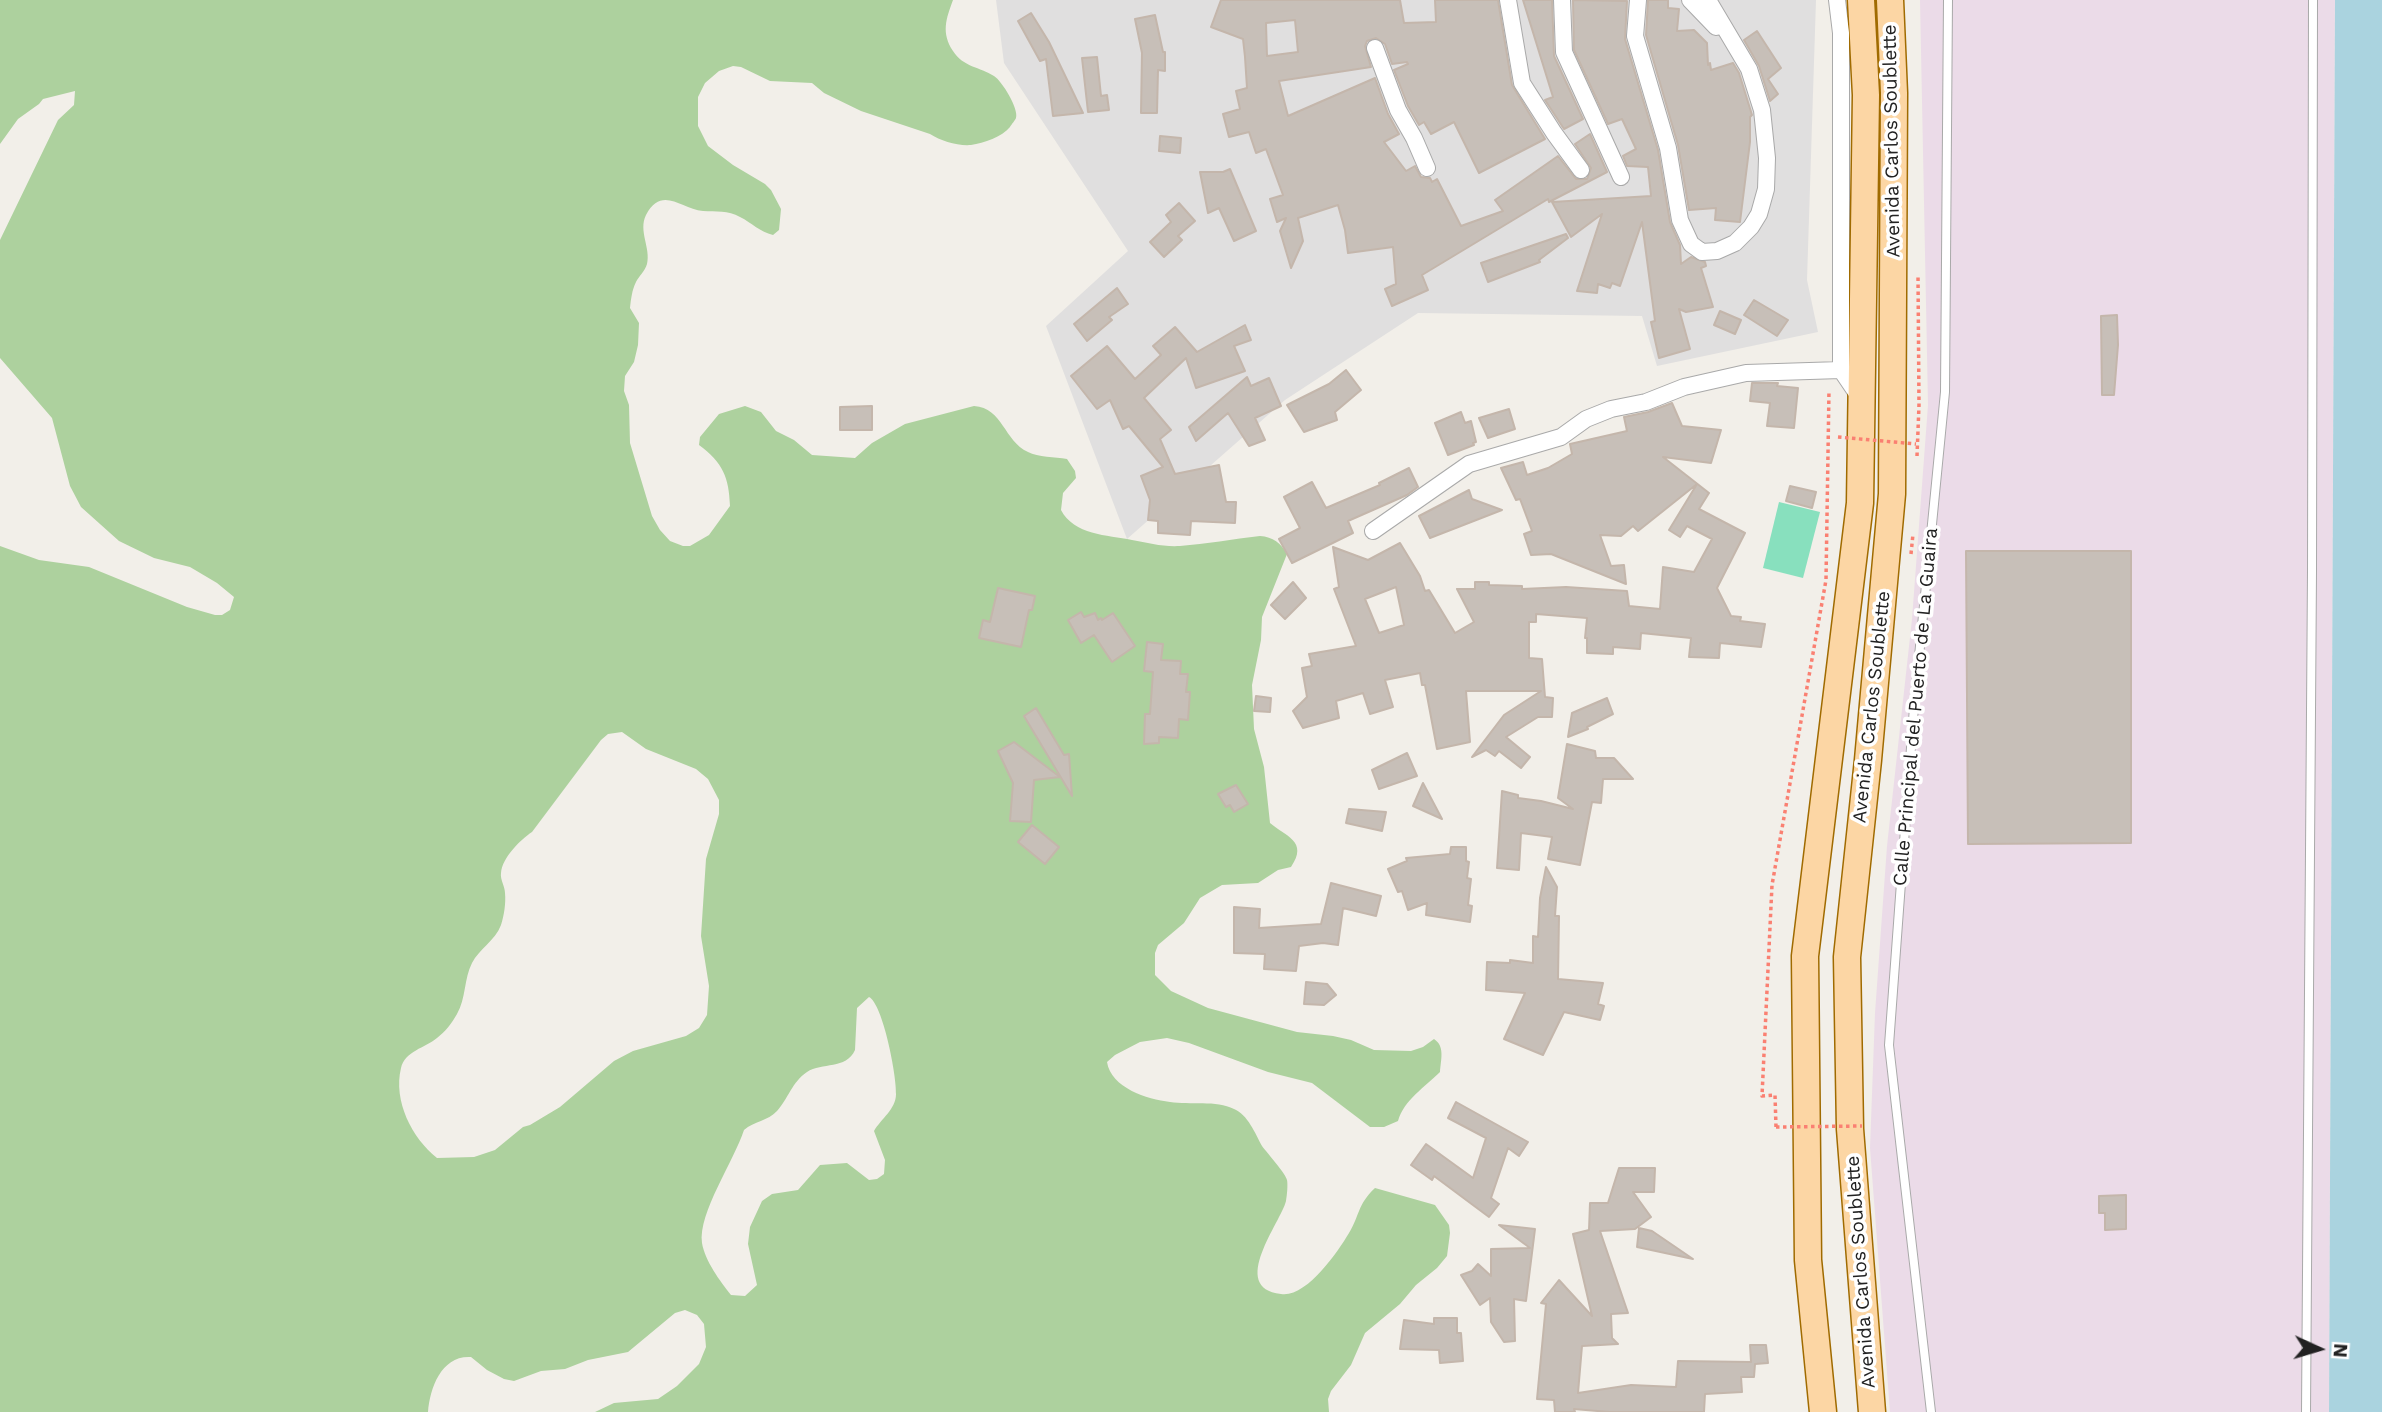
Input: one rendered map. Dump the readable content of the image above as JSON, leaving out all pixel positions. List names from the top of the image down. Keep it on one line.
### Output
{"streets":{"main road":["Avenida Carlos Soublette"],"lane":["Calle Principal del Puerto de La Guaira"]},"north":"right"}
